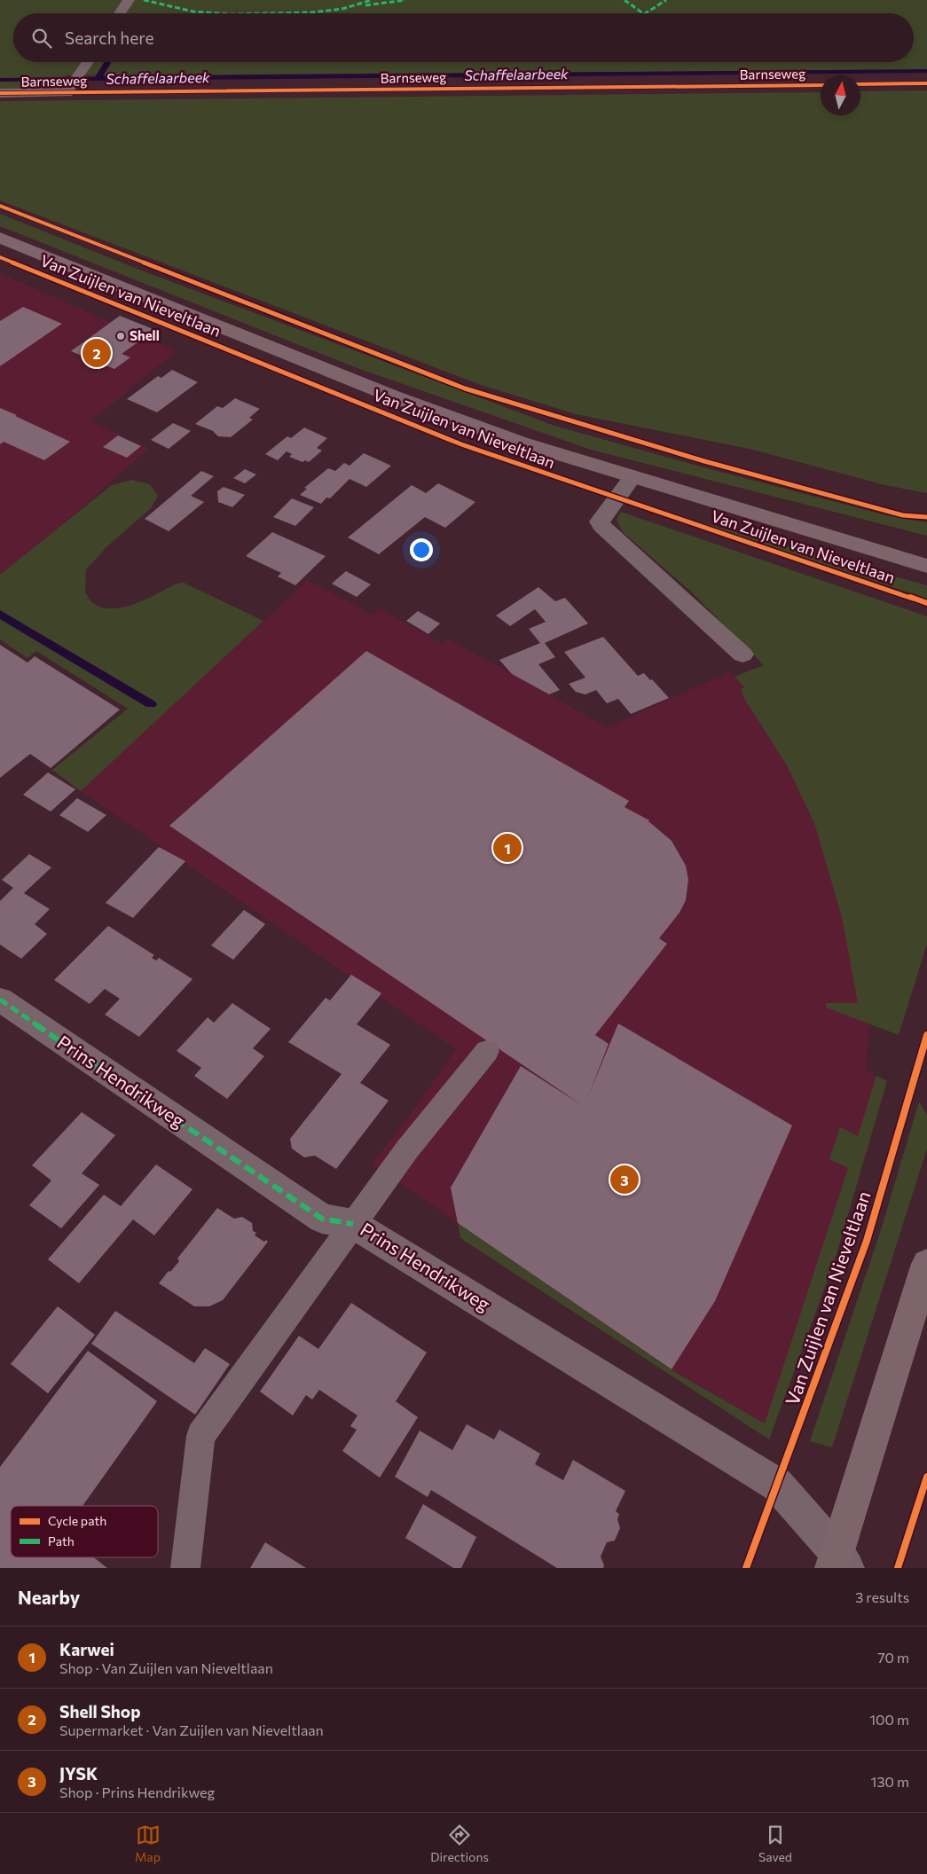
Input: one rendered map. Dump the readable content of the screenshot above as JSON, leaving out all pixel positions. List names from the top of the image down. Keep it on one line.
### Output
{"streets":{"main road":["Van Zuijlen van Nieveltlaan"],"street":["Barnseweg","Prins Hendrikweg"]},"water":["Schaffelaarbeek"],"places":["Shell"],"legend":["Cycle path","Path"],"north":"top","page":{"search":"Search here","pins":["2","1","3"],"heading":["Nearby","3 results"],"list":[{"mark":"1","name":"Karwei","note":"Shop · Van Zuijlen van Nieveltlaan","value":"70 m"},{"mark":"2","name":"Shell Shop","note":"Supermarket · Van Zuijlen van Nieveltlaan","value":"100 m"},{"mark":"3","name":"JYSK","note":"Shop · Prins Hendrikweg","value":"130 m"}],"nav":["Map","Directions","Saved"]}}
